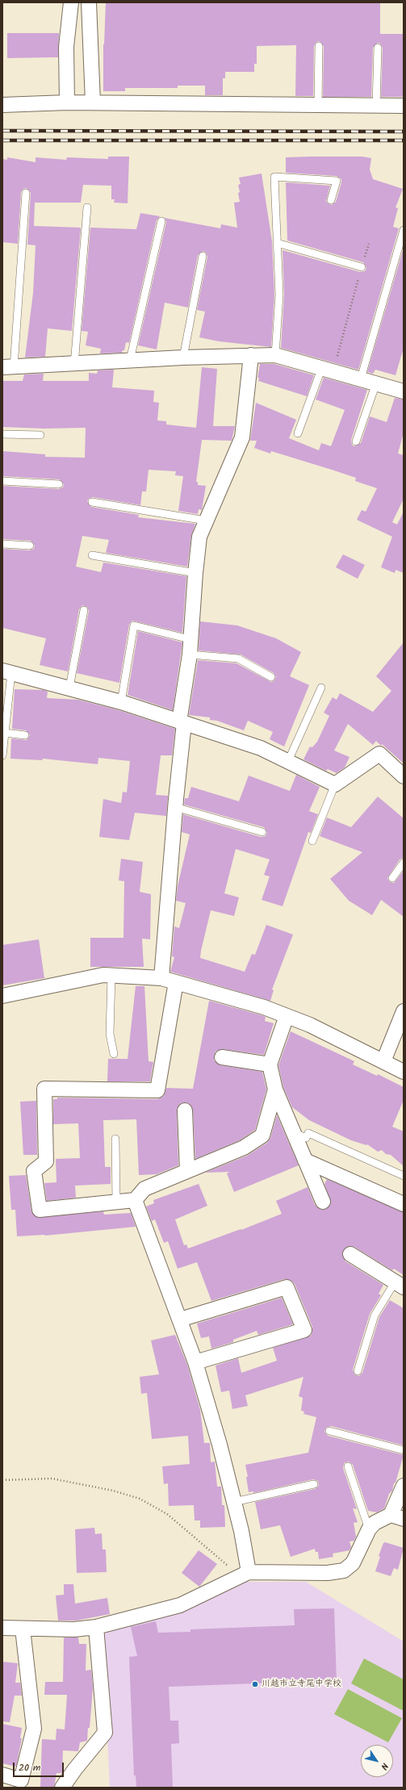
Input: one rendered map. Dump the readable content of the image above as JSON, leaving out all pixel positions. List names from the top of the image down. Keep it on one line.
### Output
{"places":["川越市立寺尾中学校"],"scale_bar":"20 m","north":"bottom right"}
